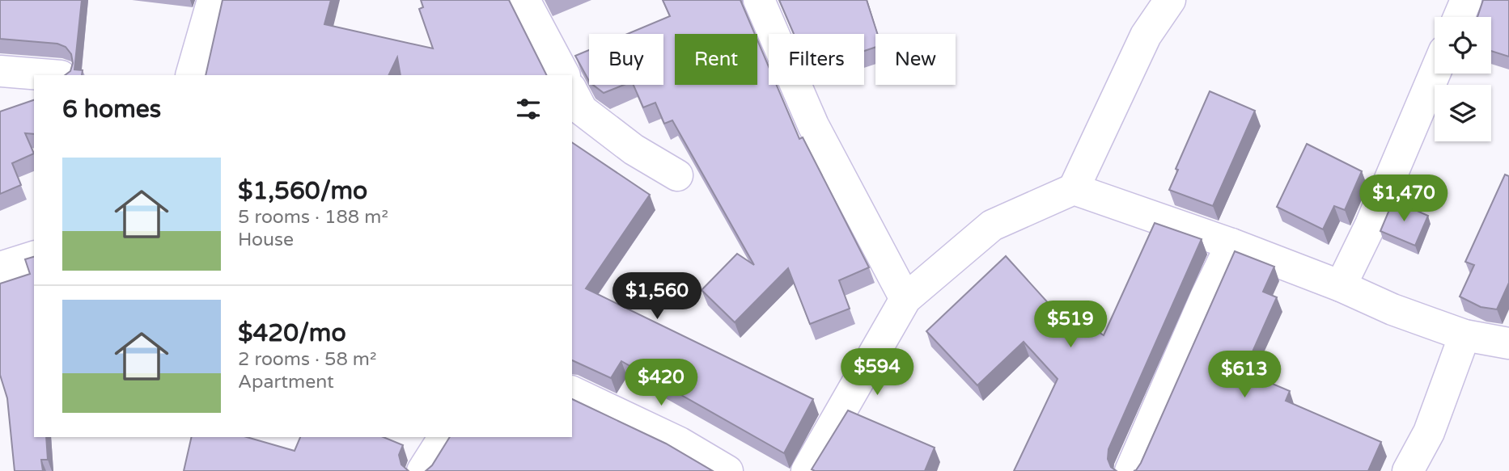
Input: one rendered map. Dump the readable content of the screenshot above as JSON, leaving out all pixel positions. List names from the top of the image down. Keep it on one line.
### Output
{"page":{"chip":["Buy","Rent","Filters","New"],"heading":"6 homes","list":[{"name":"$1,560/mo","note":"5 rooms · 188 m² · House"},{"name":"$420/mo","note":"2 rooms · 58 m² · Apartment"}],"price":["$1,470","$1,560","$519","$594","$613","$420"]}}
